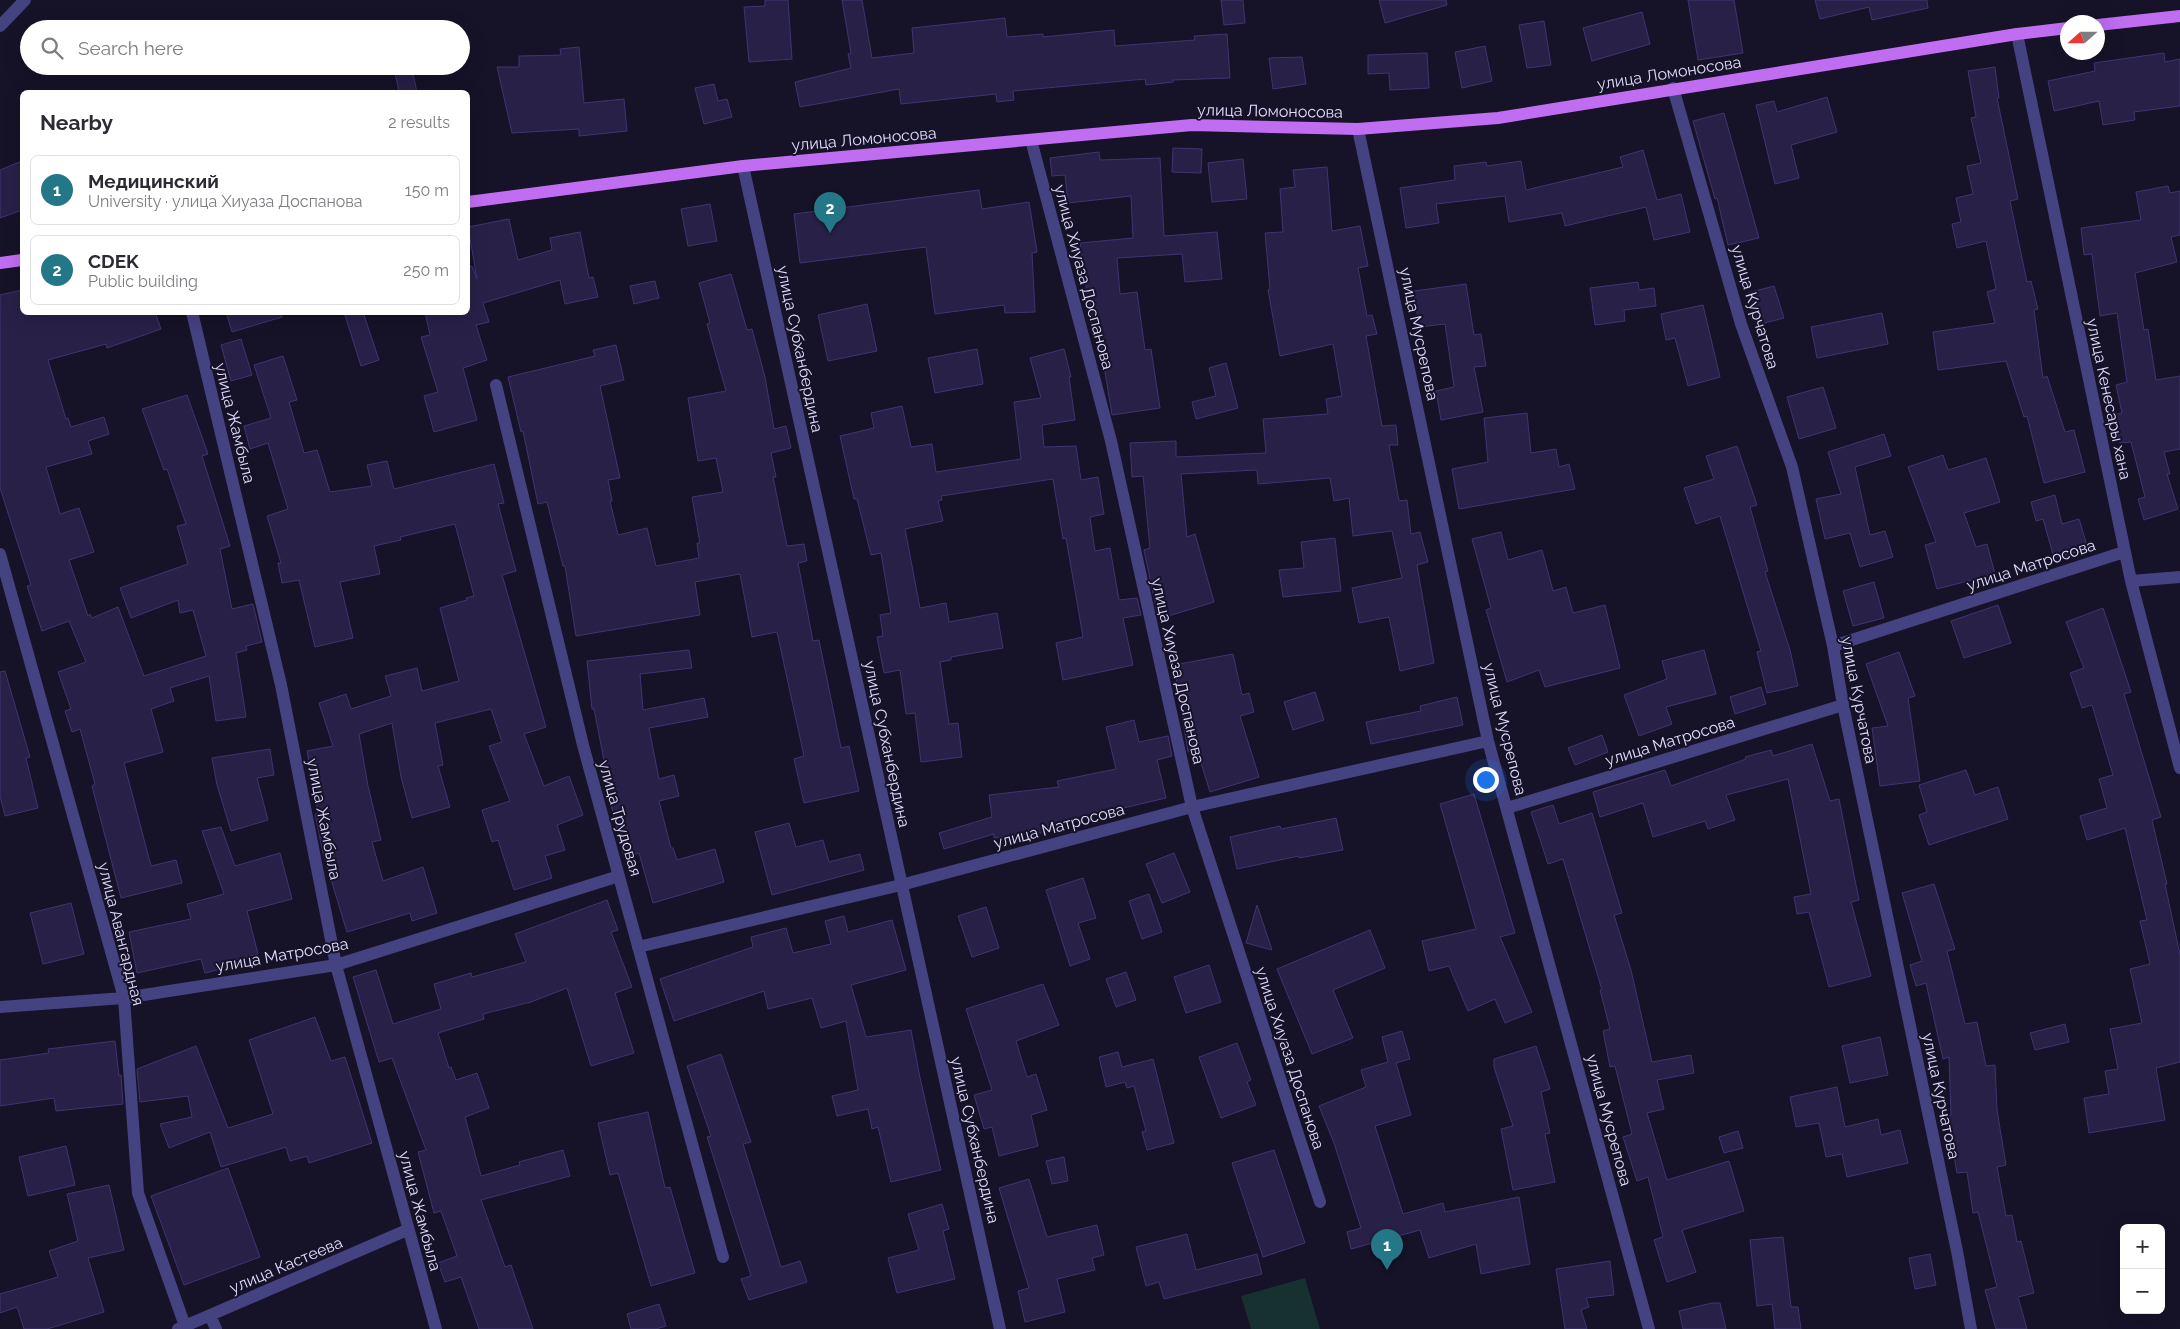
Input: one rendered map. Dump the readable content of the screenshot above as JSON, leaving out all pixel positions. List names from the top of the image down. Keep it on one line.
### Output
{"streets":{"main road":["улица Ломоносова"],"street":["улица Хиуаза Доспанова","улица Курчатова","улица Мусрепова","улица Субханбердина","улица Кенесары хана","улица Жамбыла","улица Матросова","улица Трудовая","улица Авангардная","улица Кастеева"]},"crossings":[["улица Ломоносова","улица Хиуаза Доспанова"],["улица Ломоносова","улица Курчатова"],["улица Ломоносова","улица Мусрепова"],["улица Ломоносова","улица Субханбердина"],["улица Ломоносова","улица Кенесары хана"],["улица Хиуаза Доспанова","улица Матросова"],["улица Курчатова","улица Матросова"],["улица Мусрепова","улица Матросова"],["улица Субханбердина","улица Матросова"],["улица Кенесары хана","улица Матросова"],["улица Жамбыла","улица Матросова"],["улица Жамбыла","улица Кастеева"],["улица Матросова","улица Трудовая"],["улица Матросова","улица Авангардная"],["улица Авангардная","улица Кастеева"]],"north":"left","page":{"search":"Search here","heading":["Nearby","2 results"],"list":[{"mark":"1","name":"Медицинский","note":"University · улица Хиуаза Доспанова","value":"150 m"},{"mark":"2","name":"CDEK","note":"Public building","value":"250 m"}],"pins":["2","1"],"map_buttons":["+","−"]}}
